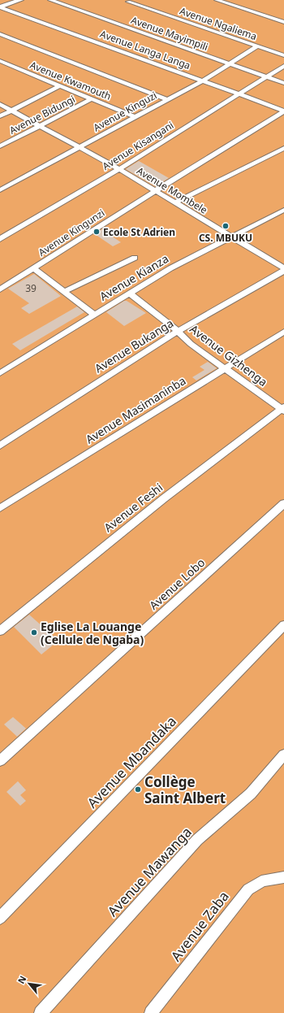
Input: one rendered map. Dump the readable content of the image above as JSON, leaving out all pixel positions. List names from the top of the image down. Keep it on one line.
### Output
{"streets":{"street":["Avenue Ngaliema","Avenue Mayimpili","Avenue Langa Langa","Avenue Kwamouth","Avenue Kinguzi","Avenue Bidungi","Avenue Kisangani","Avenue Mombele","Avenue Kingunzi","Avenue Kianza","Avenue Bukanga","Avenue Gizhenga","Avenue Masimaninba","Avenue Feshi","Avenue Lobo","Avenue Mbandaka","Avenue Mawanga","Avenue Zaba"]},"crossings":[["Avenue Ngaliema","Avenue Kinguzi"],["Avenue Mayimpili","Avenue Kinguzi"],["Avenue Mayimpili","Avenue Kisangani"],["Avenue Langa Langa","Avenue Kinguzi"],["Avenue Langa Langa","Avenue Kisangani"],["Avenue Langa Langa","Avenue Kingunzi"],["Avenue Kwamouth","Avenue Kinguzi"],["Avenue Kwamouth","Avenue Bidungi"],["Avenue Kinguzi","Avenue Mombele"],["Avenue Bidungi","Avenue Mombele"],["Avenue Kisangani","Avenue Mombele"],["Avenue Mombele","Avenue Kingunzi"],["Avenue Mombele","Avenue Kianza"],["Avenue Kianza","Avenue Gizhenga"],["Avenue Bukanga","Avenue Gizhenga"],["Avenue Gizhenga","Avenue Masimaninba"],["Avenue Gizhenga","Avenue Feshi"]],"places":["CS. MBUKU","Ecole St Adrien","Eglise La Louange (Cellule de Ngaba)","Collège Saint Albert"],"house_numbers":["39"],"north":"top left"}
